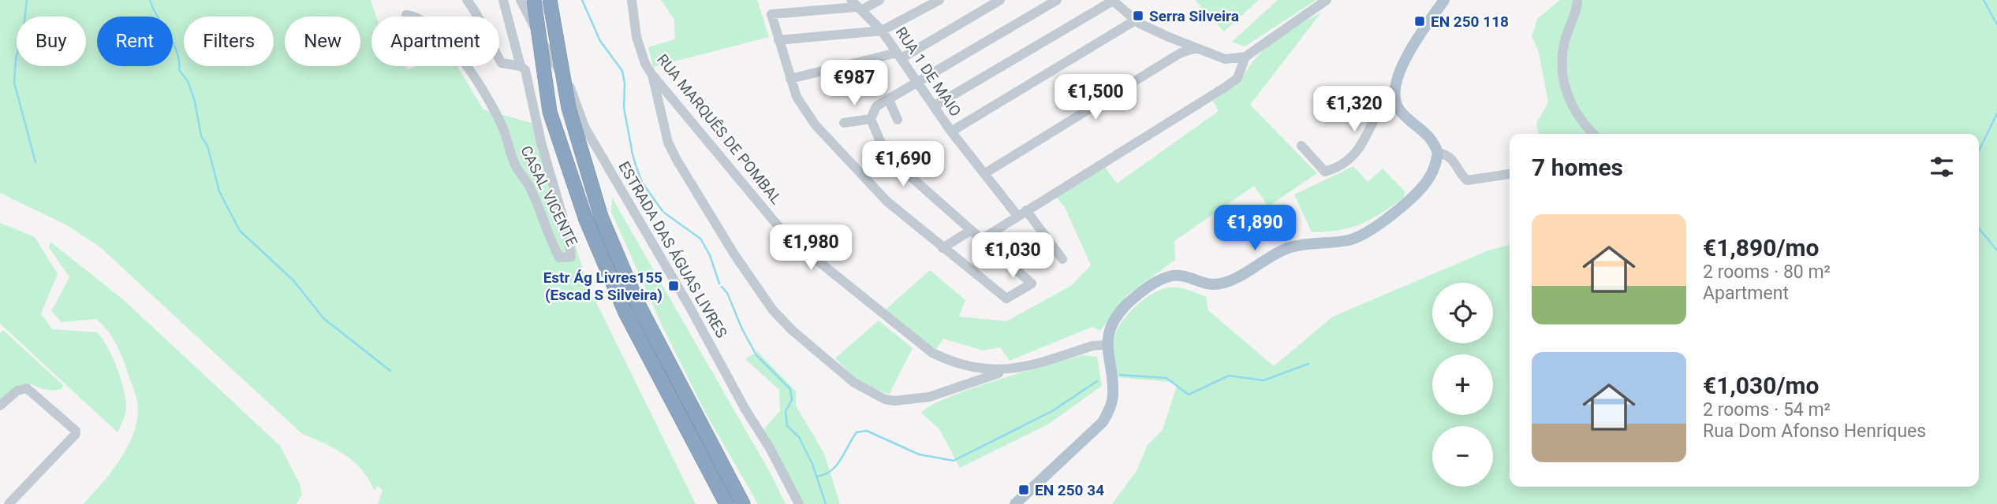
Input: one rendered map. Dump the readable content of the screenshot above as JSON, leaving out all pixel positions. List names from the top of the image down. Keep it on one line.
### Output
{"streets":{"street":["RUA 1 DE MAIO","RUA MARQUÊS DE POMBAL","CASAL VICENTE","ESTRADA DAS ÁGUAS LIVRES"]},"places":{"transit":["Serra Silveira","EN 250 118","Estr Ág Livres155 (Escad S Silveira)","EN 250 34"]},"page":{"chip":["Buy","Rent","Filters","New","Apartment"],"price":["€987","€1,500","€1,320","€1,690","€1,890","€1,980","€1,030"],"heading":"7 homes","list":[{"name":"€1,890/mo","note":"2 rooms · 80 m² · Apartment"},{"name":"€1,030/mo","note":"2 rooms · 54 m² · Rua Dom Afonso Henriques"}],"map_buttons":["+","−"]}}
